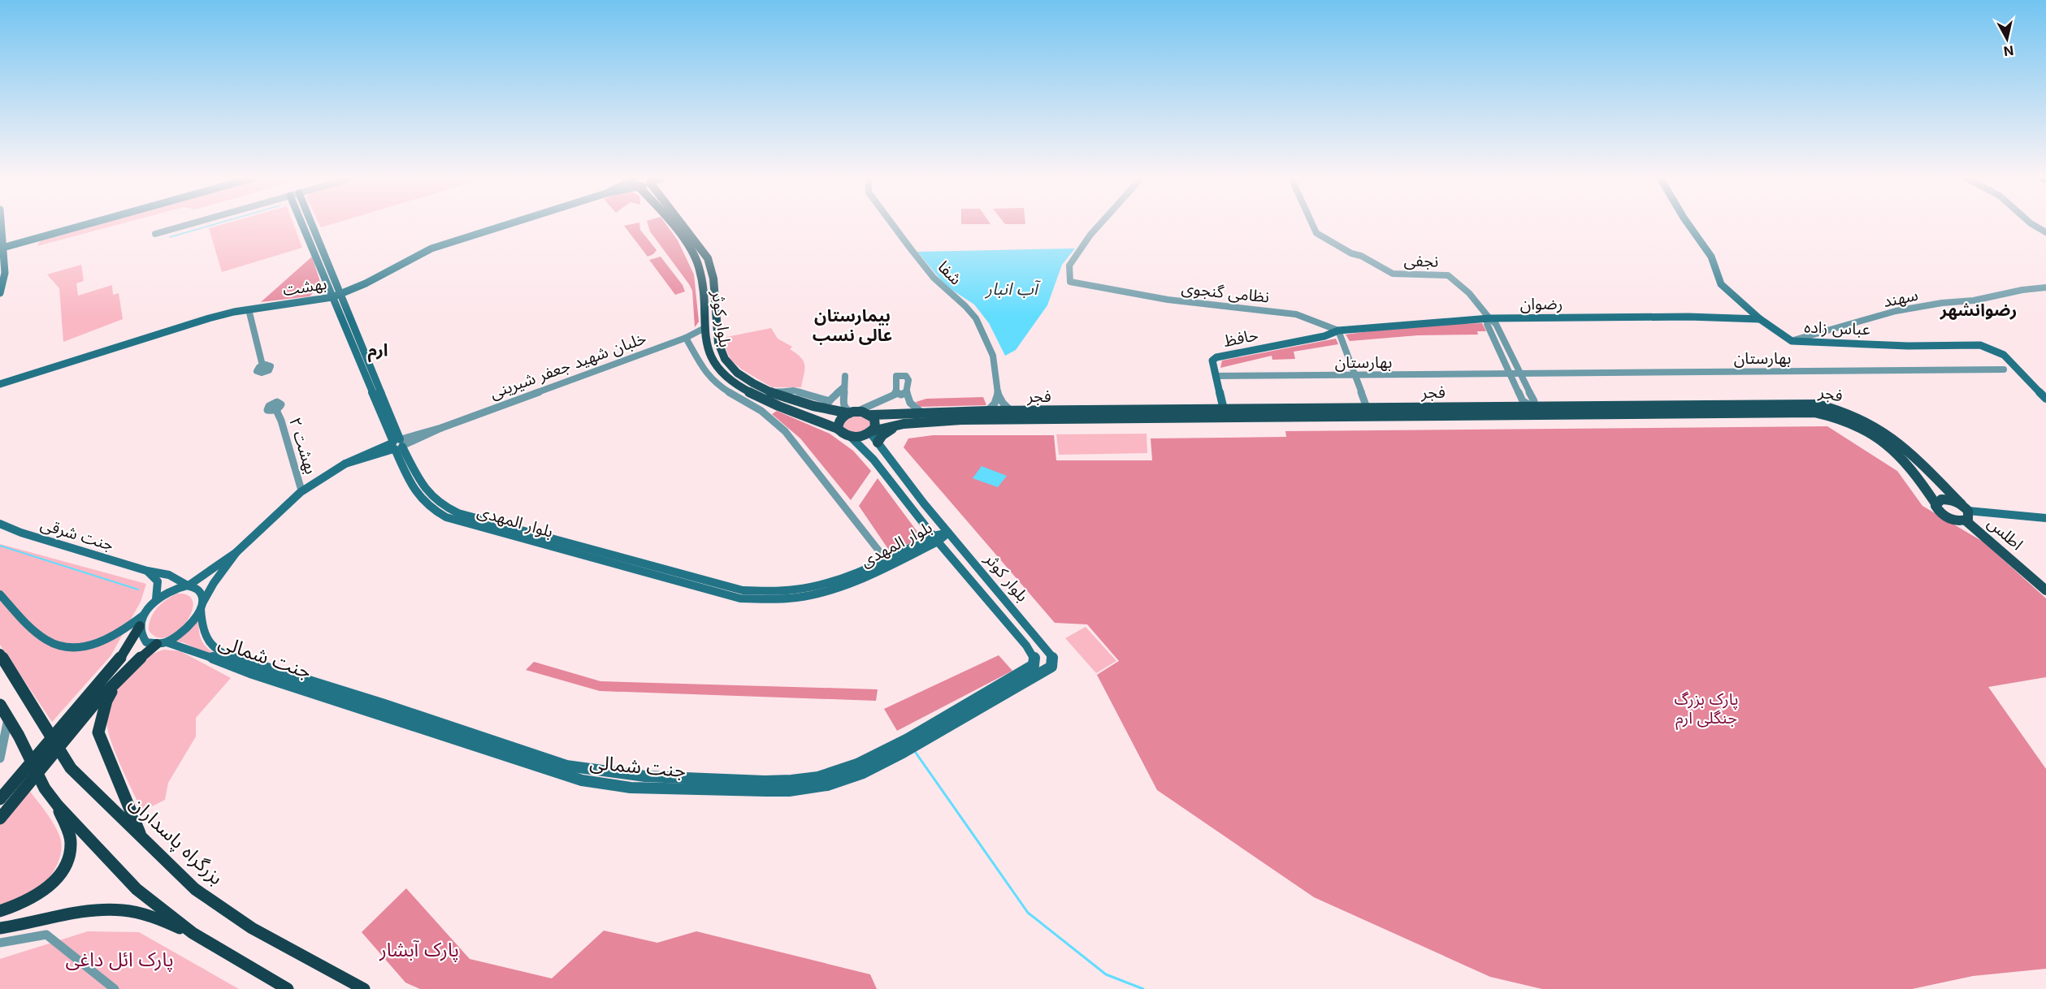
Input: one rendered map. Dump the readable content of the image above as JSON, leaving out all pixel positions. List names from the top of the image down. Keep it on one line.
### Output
{"streets":{"highway":["بزرگراه پاسداران"],"main road":["بهشت","رضوان","بلوار کوثر","عباس زاده","حافظ","فجر","بلوار المهدی","اطلس","جنت شرقی","جنت شمالی"],"street":["نجفی","شفا","نظامی گنجوی","سهند","بهارستان","خلبان شهید جعفر شیرینی","بهشت ۲"]},"crossings":[["نجفی","رضوان"],["نجفی","بهارستان"],["نجفی","فجر"],["نظامی گنجوی","رضوان"],["سهند","عباس زاده"],["رضوان","عباس زاده"],["رضوان","حافظ"],["بلوار کوثر","خلبان شهید جعفر شیرینی"],["بلوار کوثر","فجر"],["بلوار کوثر","بلوار المهدی"],["بلوار کوثر","جنت شمالی"],["حافظ","بهارستان"],["حافظ","فجر"],["خلبان شهید جعفر شیرینی","بلوار المهدی"],["فجر","اطلس"],["جنت شرقی","جنت شمالی"]],"districts":["رضوانشهر","بیمارستان عالی نسب","ارم"],"water":["آب انبار"],"parks":["پارک بزرگ جنگلی ارم","پارک آبشار","پارک ائل داغی"],"north":"bottom"}
